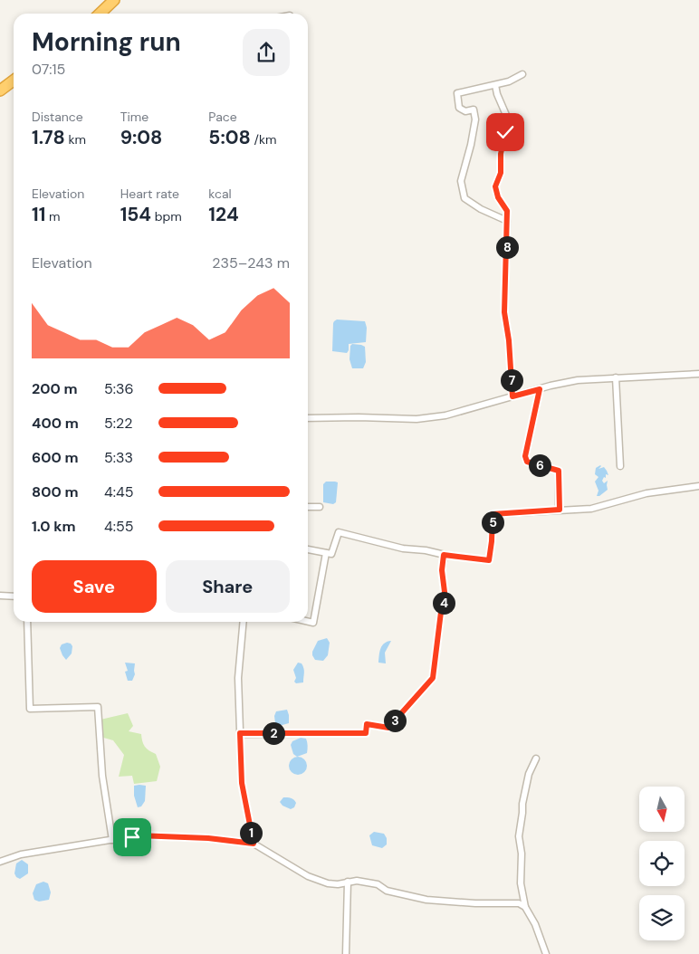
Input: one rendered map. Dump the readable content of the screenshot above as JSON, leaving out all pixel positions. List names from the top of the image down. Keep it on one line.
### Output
{"north":"bottom","page":{"heading":["Morning run","07:15"],"stats":[["Distance","1.78 km"],["Time","9:08"],["Pace","5:08 /km"],["Elevation","11 m"],["Heart rate","154 bpm"],["kcal","124"]],"pins":["8","7","6","5","4","3","2","1"],"chart":["Elevation","235–243 m"],"list":[{"name":"200 m","note":"5:36"},{"name":"400 m","note":"5:22"},{"name":"600 m","note":"5:33"},{"name":"800 m","note":"4:45"},{"name":"1.0 km","note":"4:55"}],"buttons":["Save","Share"]}}
